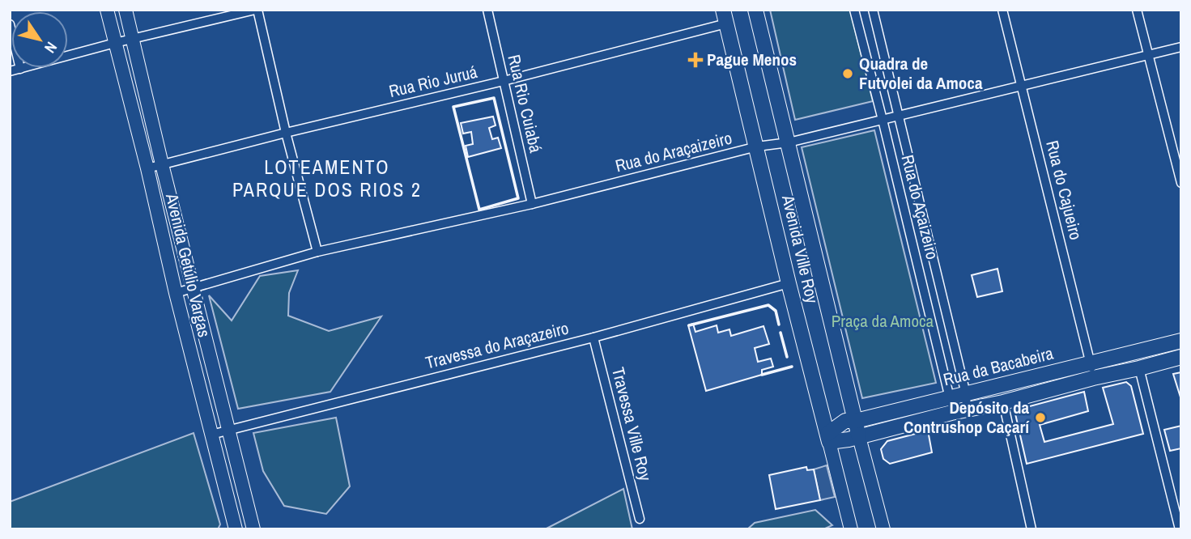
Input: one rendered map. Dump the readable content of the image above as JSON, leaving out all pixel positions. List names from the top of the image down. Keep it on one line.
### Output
{"streets":{"main road":["Avenida Ville Roy","Avenida Getúlio Vargas","Rua da Bacabeira"],"street":["Rua Rio Juruá","Rua Rio Cuiabá","Rua do Araçaizeiro","Rua do Cajueiro","Rua do Açaizeiro","Travessa do Araçazeiro","Travessa Ville Roy"]},"crossings":[["Rua Rio Juruá","Rua Rio Cuiabá"],["Rua Rio Juruá","Avenida Ville Roy"],["Rua Rio Juruá","Avenida Getúlio Vargas"],["Rua Rio Cuiabá","Rua do Araçaizeiro"],["Rua do Araçaizeiro","Rua do Cajueiro"],["Rua do Araçaizeiro","Rua do Açaizeiro"],["Rua do Araçaizeiro","Avenida Ville Roy"],["Rua do Araçaizeiro","Avenida Getúlio Vargas"],["Rua do Cajueiro","Rua da Bacabeira"],["Rua do Açaizeiro","Rua da Bacabeira"],["Avenida Ville Roy","Travessa do Araçazeiro"],["Avenida Ville Roy","Rua da Bacabeira"],["Avenida Getúlio Vargas","Travessa do Araçazeiro"],["Travessa do Araçazeiro","Travessa Ville Roy"]],"districts":["LOTEAMENTO PARQUE DOS RIOS 2"],"parks":["Praça da Amoca"],"places":{"health":["Pague Menos"],"other":["Quadra de Futvolei da Amoca","Depósito da Contrushop Caçarí"]},"north":"bottom right"}
